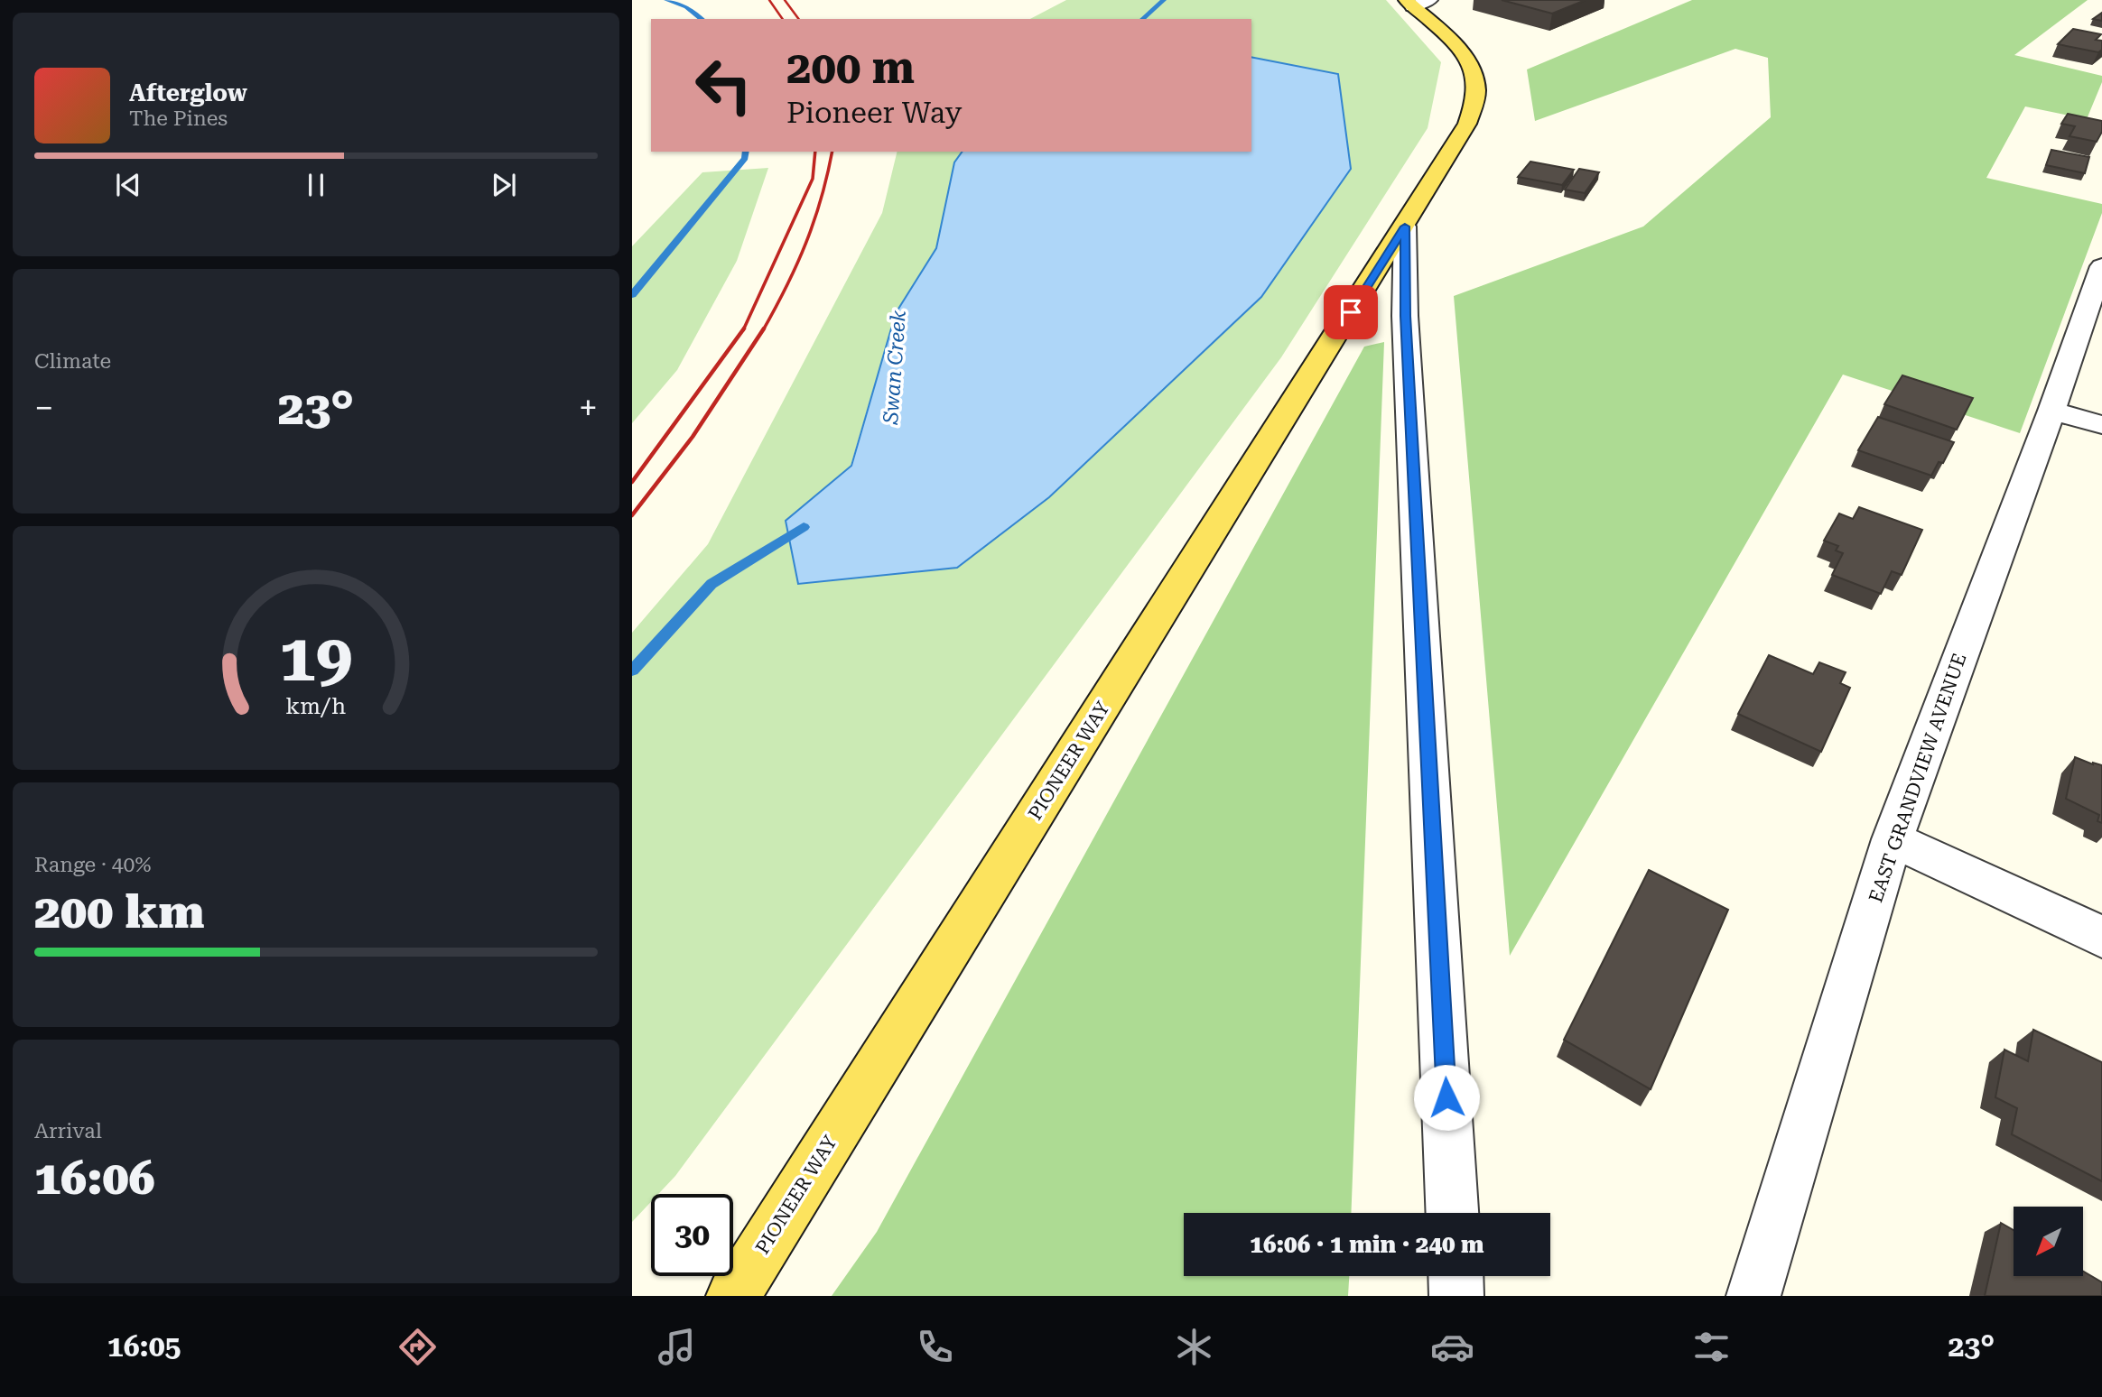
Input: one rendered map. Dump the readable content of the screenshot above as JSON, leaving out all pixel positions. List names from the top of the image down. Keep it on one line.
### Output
{"streets":{"main road":["PIONEER WAY"],"street":["EAST GRANDVIEW AVENUE"]},"water":["Swan Creek"],"north":"bottom left","page":{"turn":["200 m","Pioneer Way"],"song":["Afterglow","The Pines"],"tile":["Climate",["Range · 40%","200 km"],["Arrival","16:06"]],"heat":["−","23°","+"],"limit":"30","trip":"16:06 · 1 min · 240 m","tabs":["16:05","23°"],"gauge":["19","km/h"]}}
